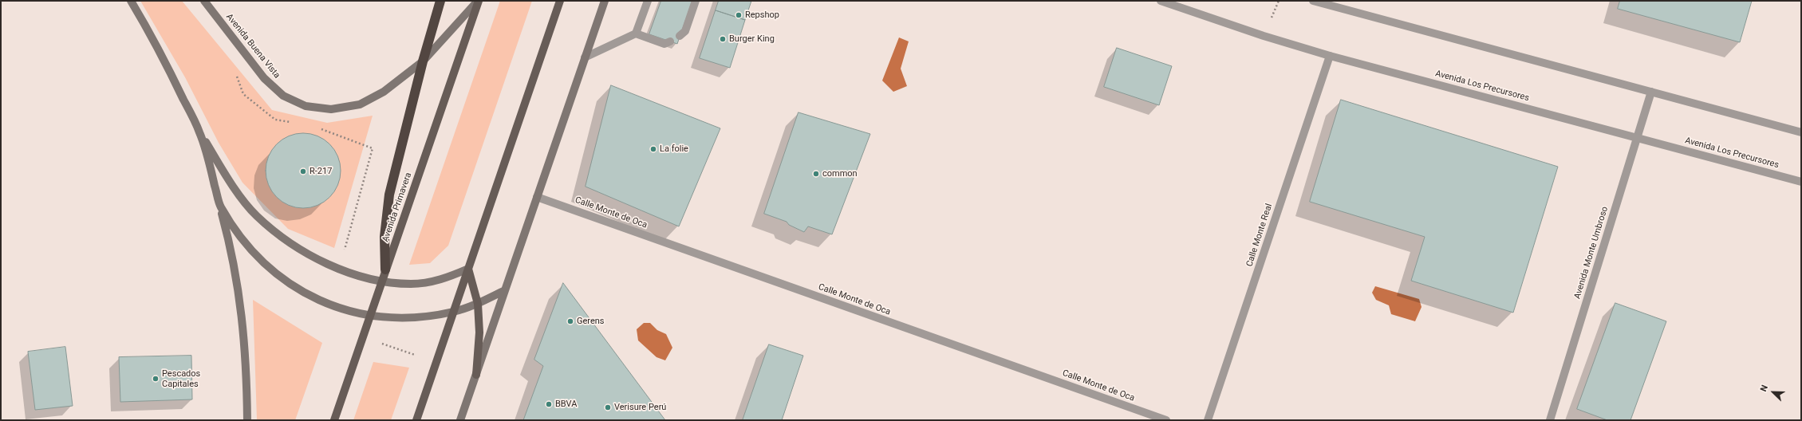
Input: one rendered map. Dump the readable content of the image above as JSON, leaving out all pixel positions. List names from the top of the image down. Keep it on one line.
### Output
{"streets":{"main road":["Avenida Buena Vista","Avenida Primavera"],"street":["Avenida Los Precursores","Calle Monte de Oca","Calle Monte Real","Avenida Monte Umbroso"]},"crossings":[["Avenida Buena Vista","Avenida Primavera"],["Avenida Los Precursores","Calle Monte Real"],["Avenida Los Precursores","Avenida Monte Umbroso"]],"places":["Repshop","Burger King","La folie","R-217","common","Gerens","Pescados Capitales","BBVA","Verisure Perú"],"north":"top left"}
